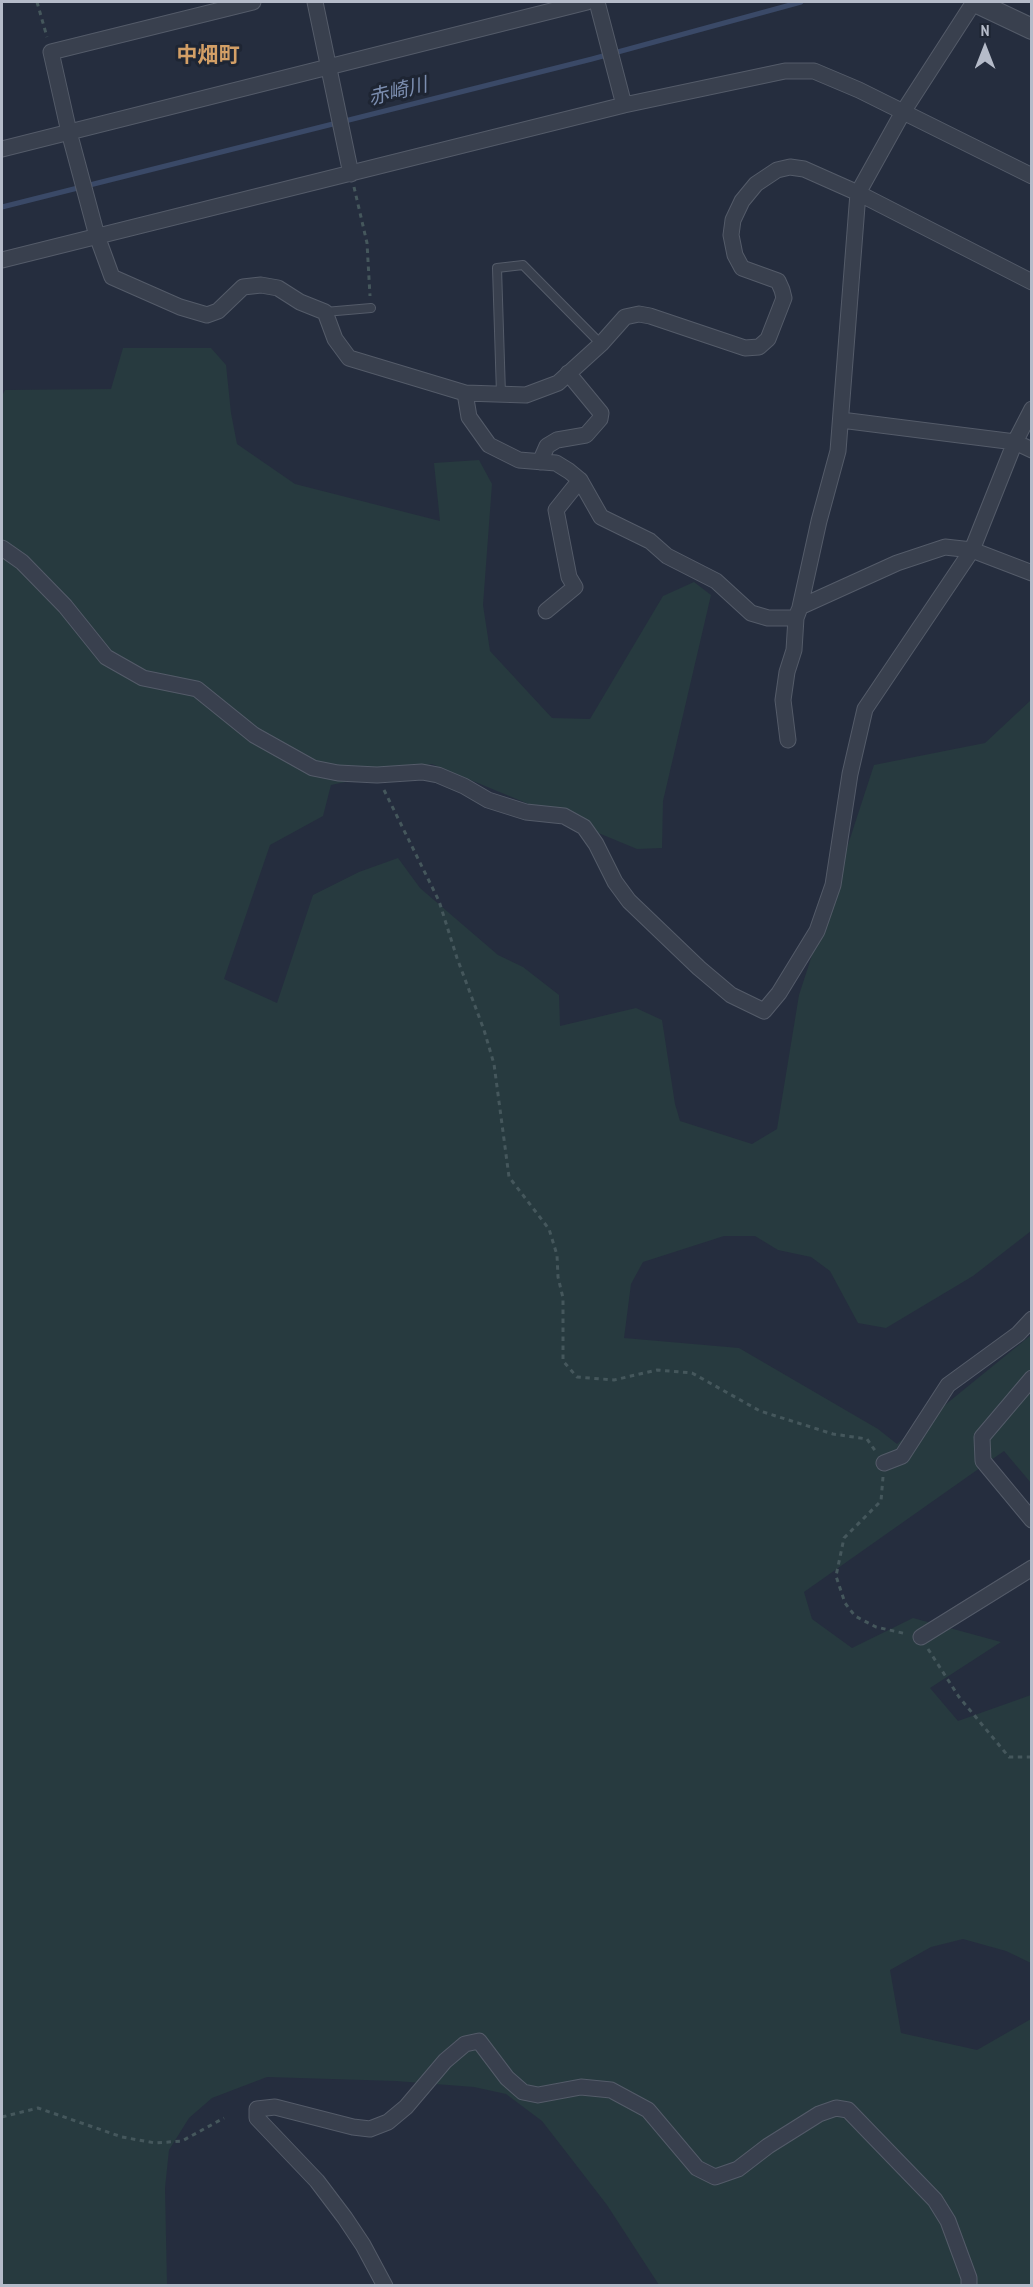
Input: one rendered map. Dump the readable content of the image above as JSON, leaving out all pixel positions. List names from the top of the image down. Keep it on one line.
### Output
{"districts":["中畑町"],"water":["赤崎川"],"north":"top"}
